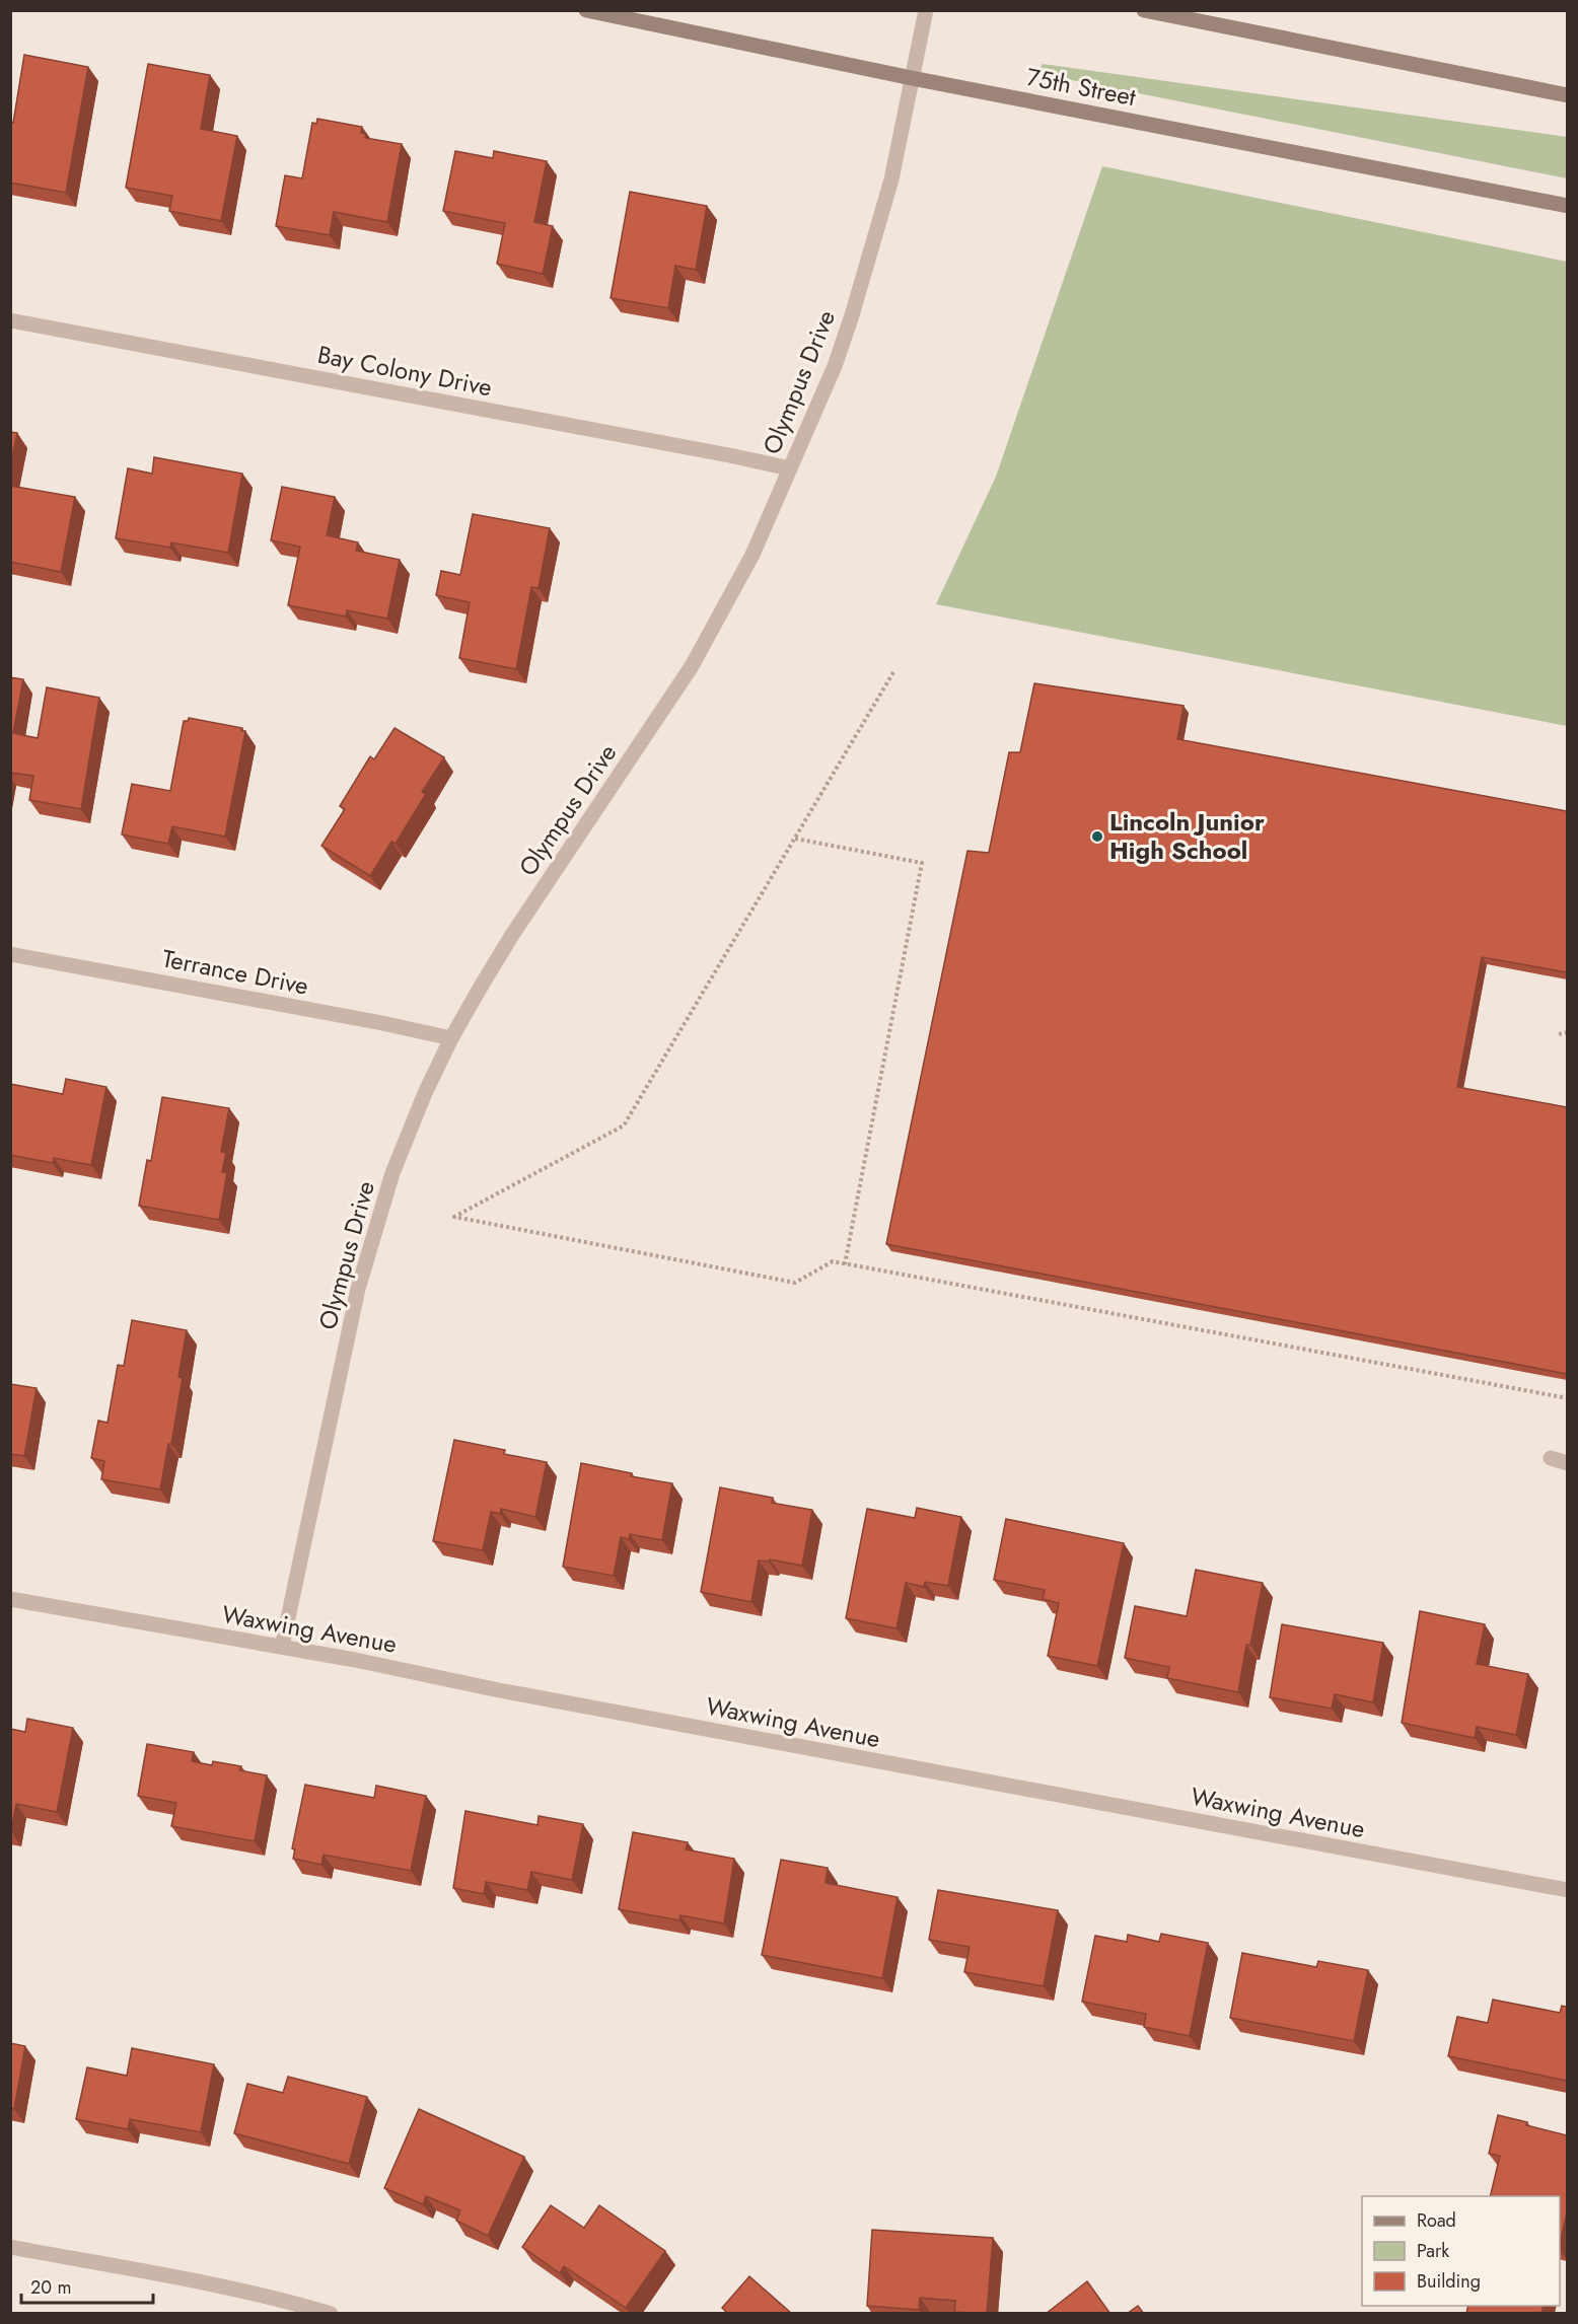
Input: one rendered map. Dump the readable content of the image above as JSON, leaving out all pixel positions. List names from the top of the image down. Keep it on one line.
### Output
{"streets":{"main road":["75th Street"],"street":["Bay Colony Drive","Olympus Drive","Terrance Drive","Waxwing Avenue"]},"crossings":[["75th Street","Olympus Drive"],["Bay Colony Drive","Olympus Drive"],["Olympus Drive","Terrance Drive"],["Olympus Drive","Waxwing Avenue"]],"places":["Lincoln Junior High School"],"legend":["Road","Park","Building"],"scale_bar":"20 m"}
